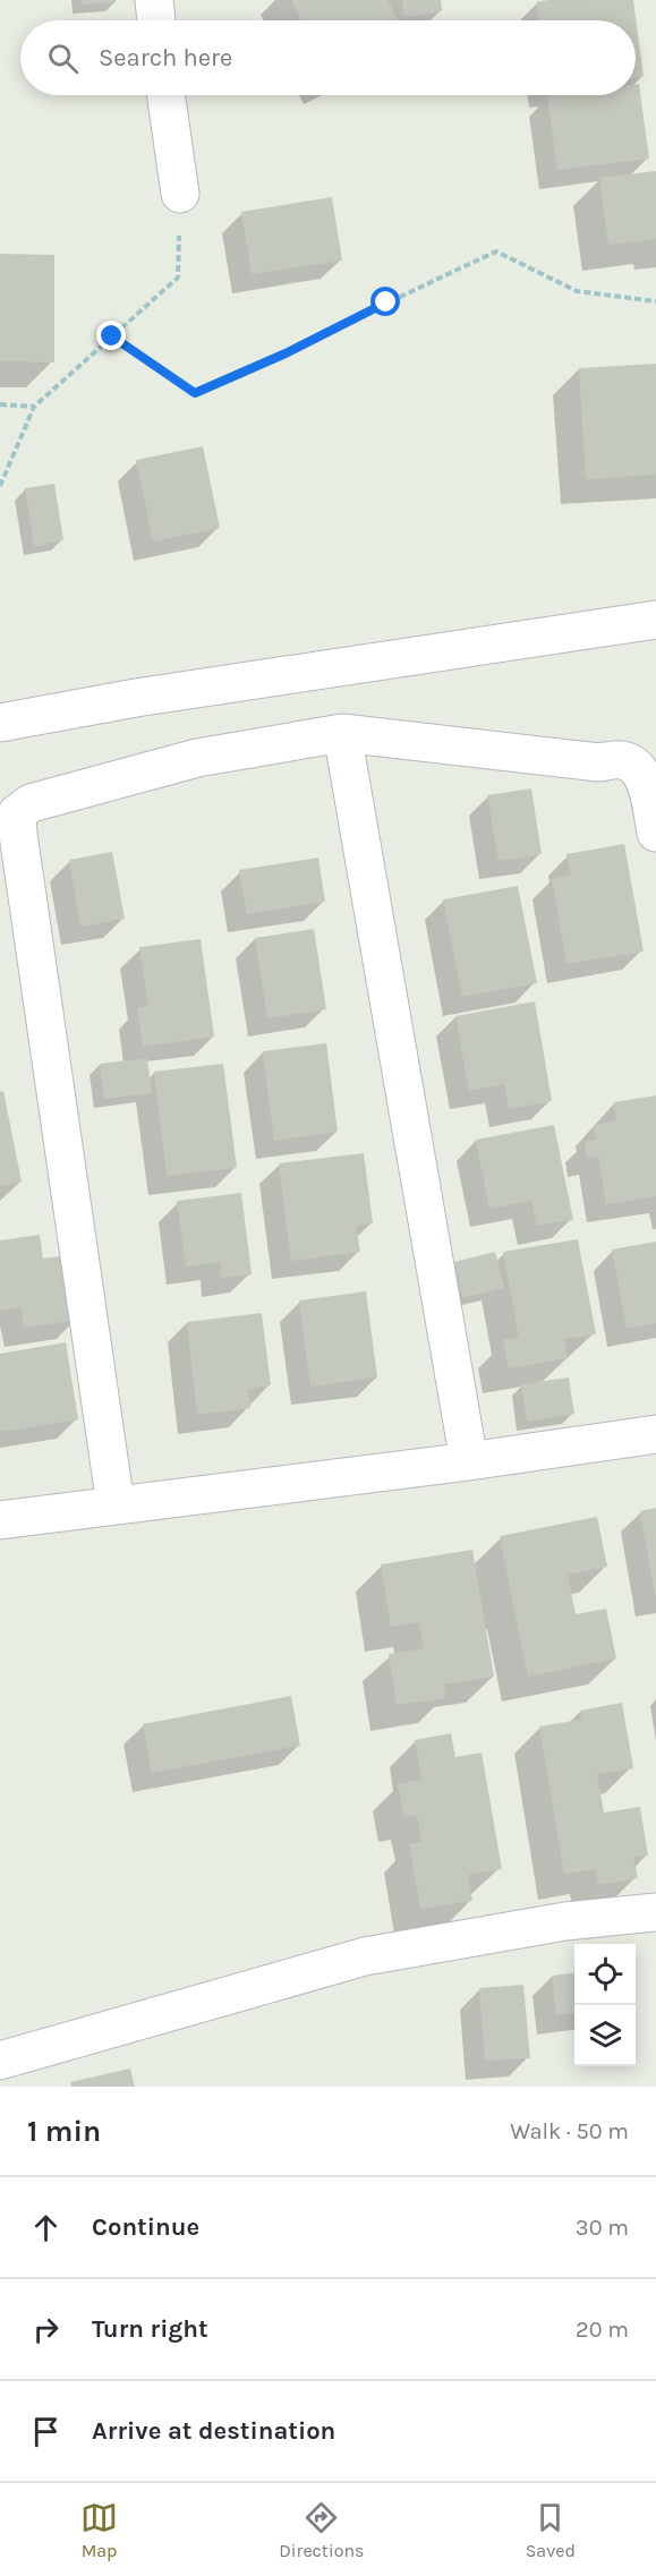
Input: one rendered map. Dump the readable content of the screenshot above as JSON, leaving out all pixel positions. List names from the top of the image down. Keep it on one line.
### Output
{"page":{"search":"Search here","heading":["1 min","Walk · 50 m"],"list":[["Continue","30 m"],["Turn right","20 m"],"Arrive at destination"],"nav":["Map","Directions","Saved"]}}
